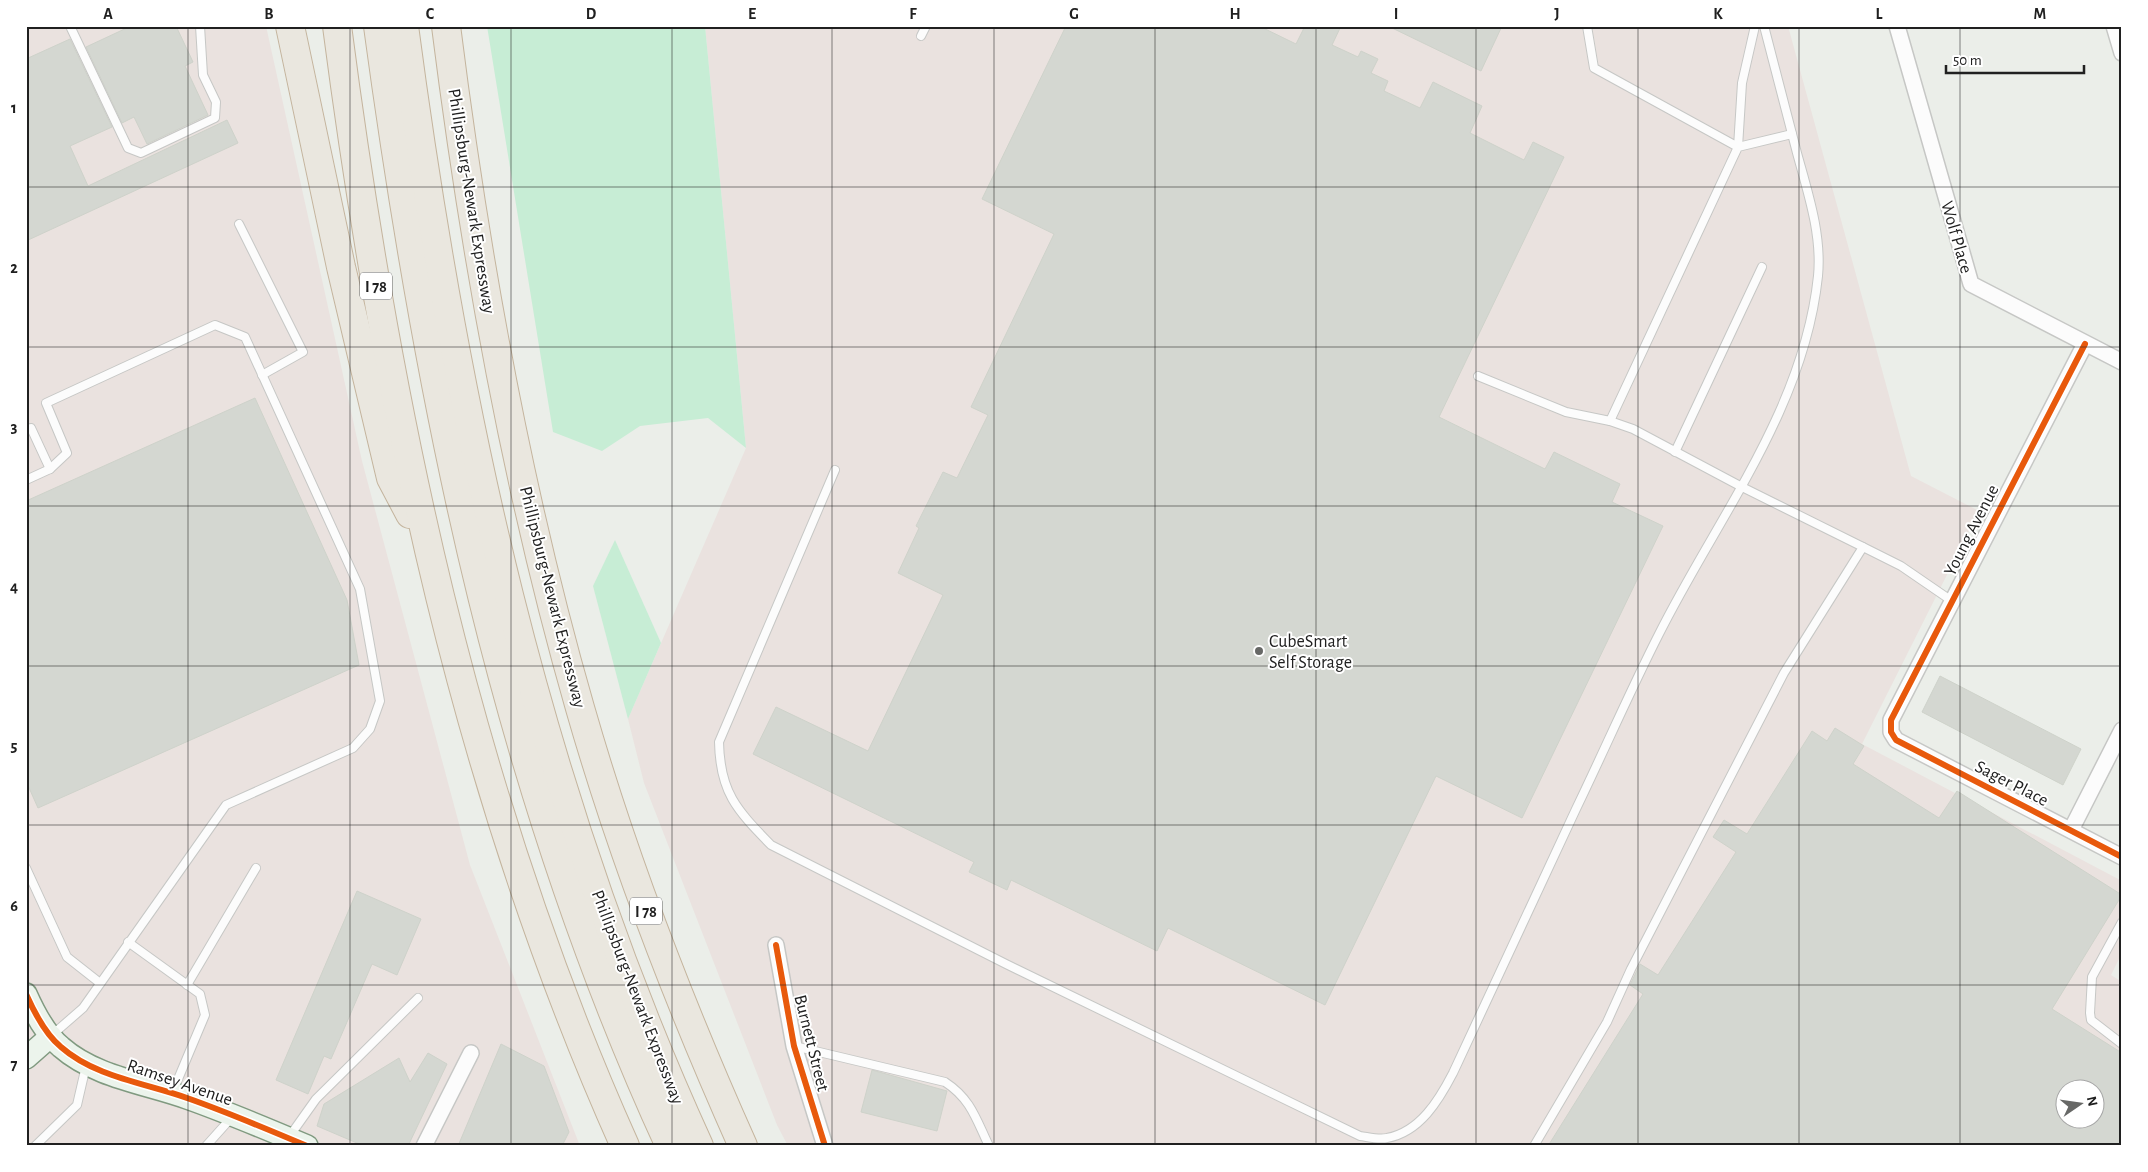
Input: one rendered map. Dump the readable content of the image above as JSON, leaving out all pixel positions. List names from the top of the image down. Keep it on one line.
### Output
{"streets":{"highway":["Phillipsburg-Newark Expressway","I 78"],"street":["Wolf Place","Young Avenue","Sager Place","Burnett Street","Ramsey Avenue"]},"crossings":[["Wolf Place","Young Avenue"],["Young Avenue","Sager Place"]],"places":["CubeSmart Self Storage"],"scale_bar":"50 m","north":"right","grid":{"columns":["A","B","C","D","E","F","G","H","I","J","K","L","M"],"rows":["1","2","3","4","5","6","7"]}}
